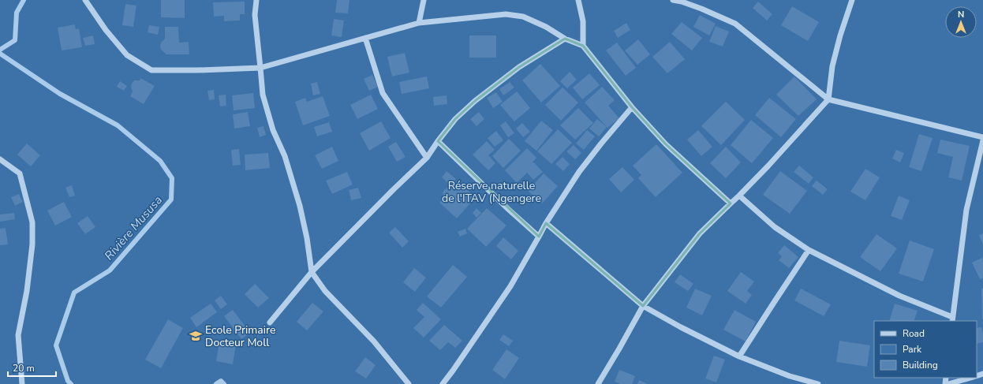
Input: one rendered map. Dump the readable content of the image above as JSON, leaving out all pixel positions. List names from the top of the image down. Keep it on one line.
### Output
{"water":["Rivière Mususa"],"parks":["Réserve naturelle de l'ITAV (Ngengere"],"places":{"school or university":["Ecole Primaire Docteur Moll"]},"legend":["Road","Park","Building"],"scale_bar":"20 m","north":"top"}
